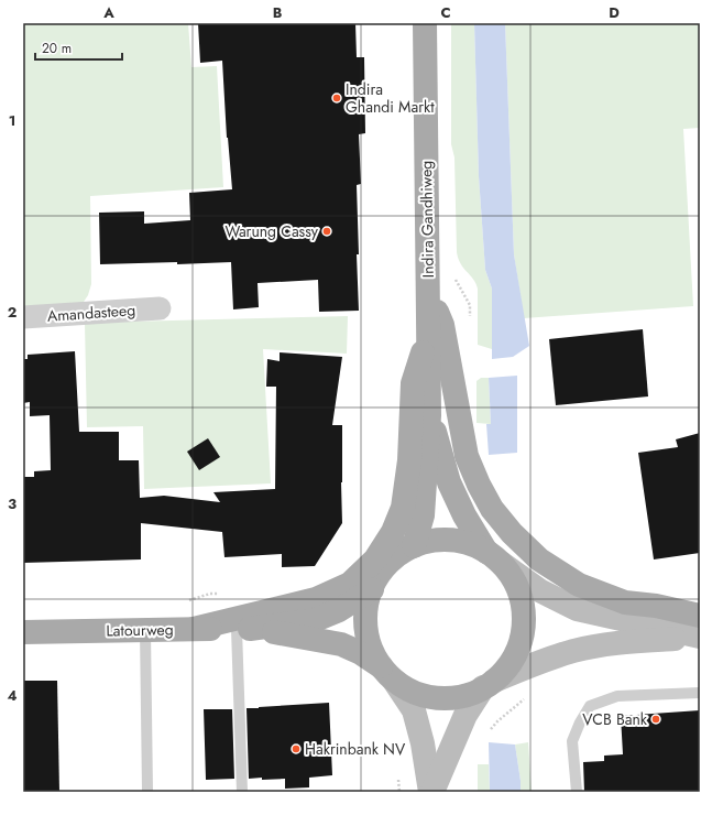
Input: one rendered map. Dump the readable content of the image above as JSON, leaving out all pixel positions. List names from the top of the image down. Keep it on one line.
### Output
{"streets":{"main road":["Indira Gandhiweg","Latourweg"],"street":["Amandasteeg"]},"crossings":[["Indira Gandhiweg","Latourweg"]],"places":["Indira Ghandi Markt","Warung Cassy","VCB Bank","Hakrinbank NV"],"scale_bar":"20 m","grid":{"columns":["A","B","C","D"],"rows":["1","2","3","4"]}}
